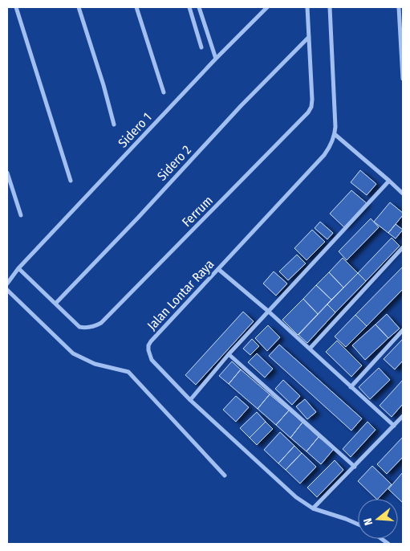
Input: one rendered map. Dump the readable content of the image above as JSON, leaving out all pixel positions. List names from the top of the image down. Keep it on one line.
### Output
{"streets":{"street":["Sidero 1","Sidero 2","Ferrum","Jalan Lontar Raya"]},"crossings":[["Sidero 1","Ferrum"],["Sidero 2","Ferrum"]],"north":"left"}
